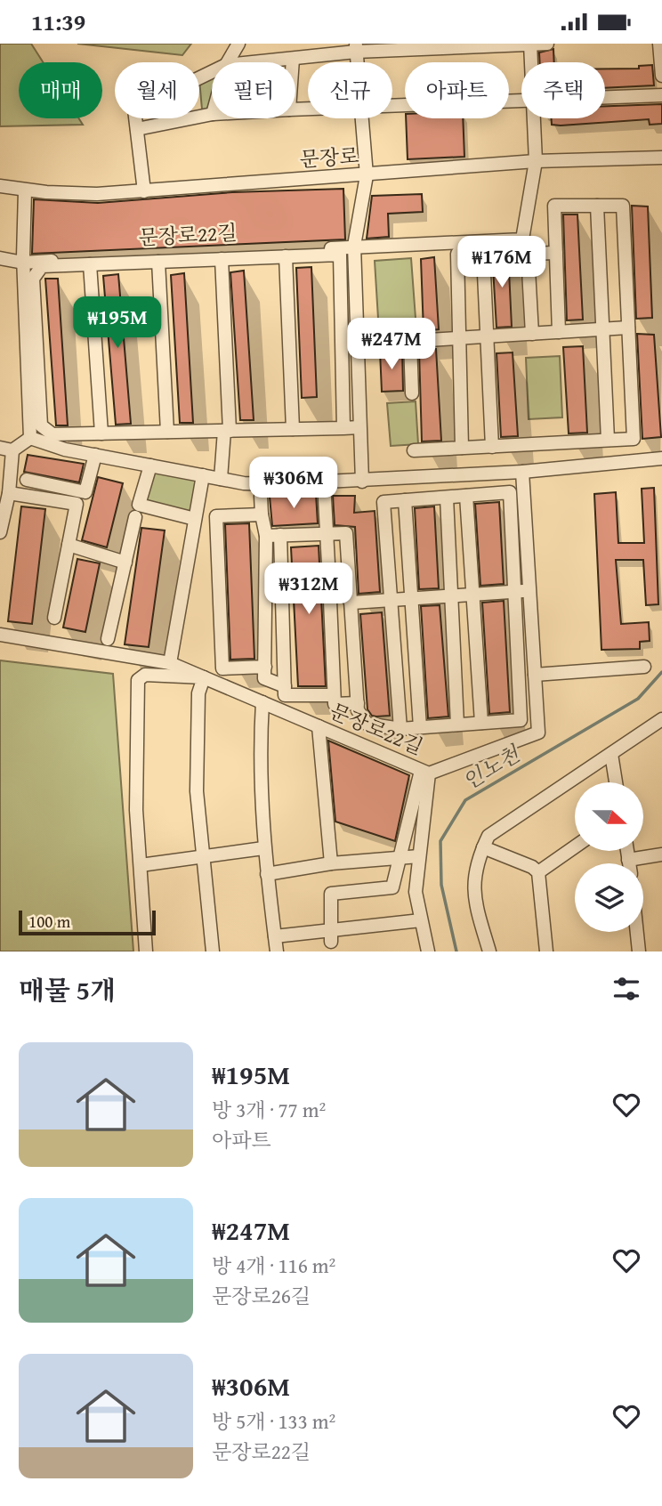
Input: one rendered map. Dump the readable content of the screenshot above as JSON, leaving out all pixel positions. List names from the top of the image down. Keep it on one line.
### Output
{"streets":{"street":["문장로","문장로22길"]},"crossings":[["문장로","문장로22길"]],"water":["인노천"],"scale_bar":"100 m","north":"right","page":{"status":"11:39","chip":["매매","월세","필터","신규","아파트","주택"],"price":["₩176M","₩195M","₩247M","₩306M","₩312M"],"scale":"100 m","heading":"매물 5개","list":[{"name":"₩195M","note":"방 3개 · 77 m² · 아파트"},{"name":"₩247M","note":"방 4개 · 116 m² · 문장로26길"},{"name":"₩306M","note":"방 5개 · 133 m² · 문장로22길"}]}}
